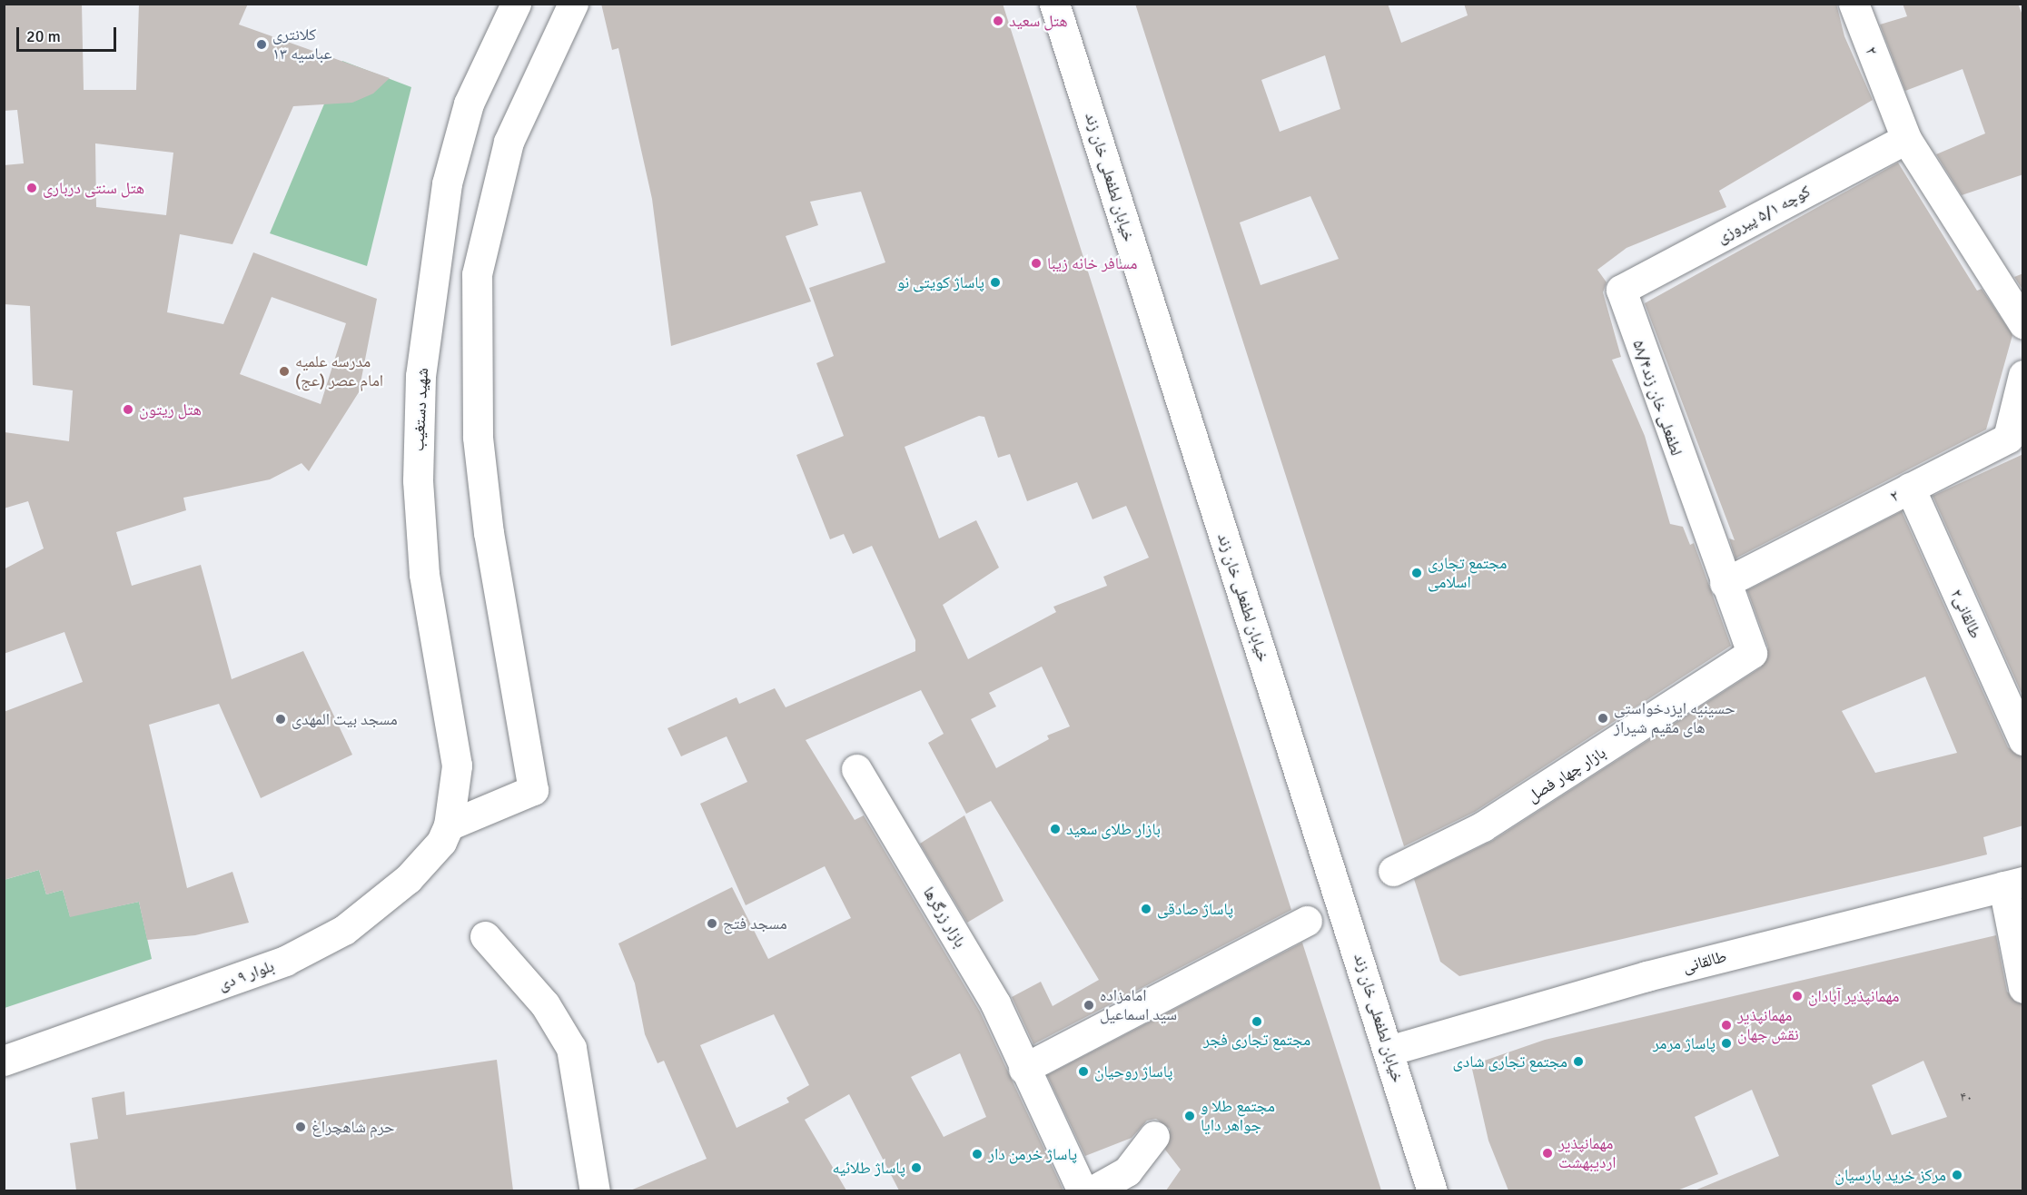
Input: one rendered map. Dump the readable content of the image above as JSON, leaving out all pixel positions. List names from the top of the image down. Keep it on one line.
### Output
{"streets":{"street":["۲","خیابان لطفعلی خان زند","کوچه ۵/۱ پیروزی","لطفعلی خان زند۵۸/۴","شهید دستغیب","طالقانی۲","بازار چهار فصل","بازار زرگرها","طالقانی","بلوار ۹ دی"]},"crossings":[["۲","کوچه ۵/۱ پیروزی"],["۲","لطفعلی خان زند۵۸/۴"],["۲","طالقانی۲"],["۲","بازار چهار فصل"],["خیابان لطفعلی خان زند","طالقانی"],["کوچه ۵/۱ پیروزی","لطفعلی خان زند۵۸/۴"],["لطفعلی خان زند۵۸/۴","بازار چهار فصل"],["شهید دستغیب","بلوار ۹ دی"]],"places":["هتل سعيد","کلانتری ۱۳ عباسیه","هتل سنتی درباری","مسافر خانه زیبا","پاساژ کویتی نو","مدرسه علمیه امام عصر (عج)","هتل ریتون","مجتمع تجاری اسلامی","حسینیه ایزدخواستی های مقیم شیراز","مسجد بیت المهدی","بازار طلای سعید","پاساژ صادقی","مسجد فتح","مهمانپذیر آبادان","امامزاده سید اسماعیل","مجتمع تجاری فجر","مهمانپذیر نقش جهان","پاساژ مرمر","مجتمع تجاری شادی","پاساژ روحیان","مجتمع طلا و جواهر دایا","حرم شاهچراغ","مهمانپذیر اردیبهشت","پاساژ خرمن دار","پاساژ طلائیه","مرکز خرید پارسیان"],"house_numbers":["۴۰"],"scale_bar":"20 m"}
